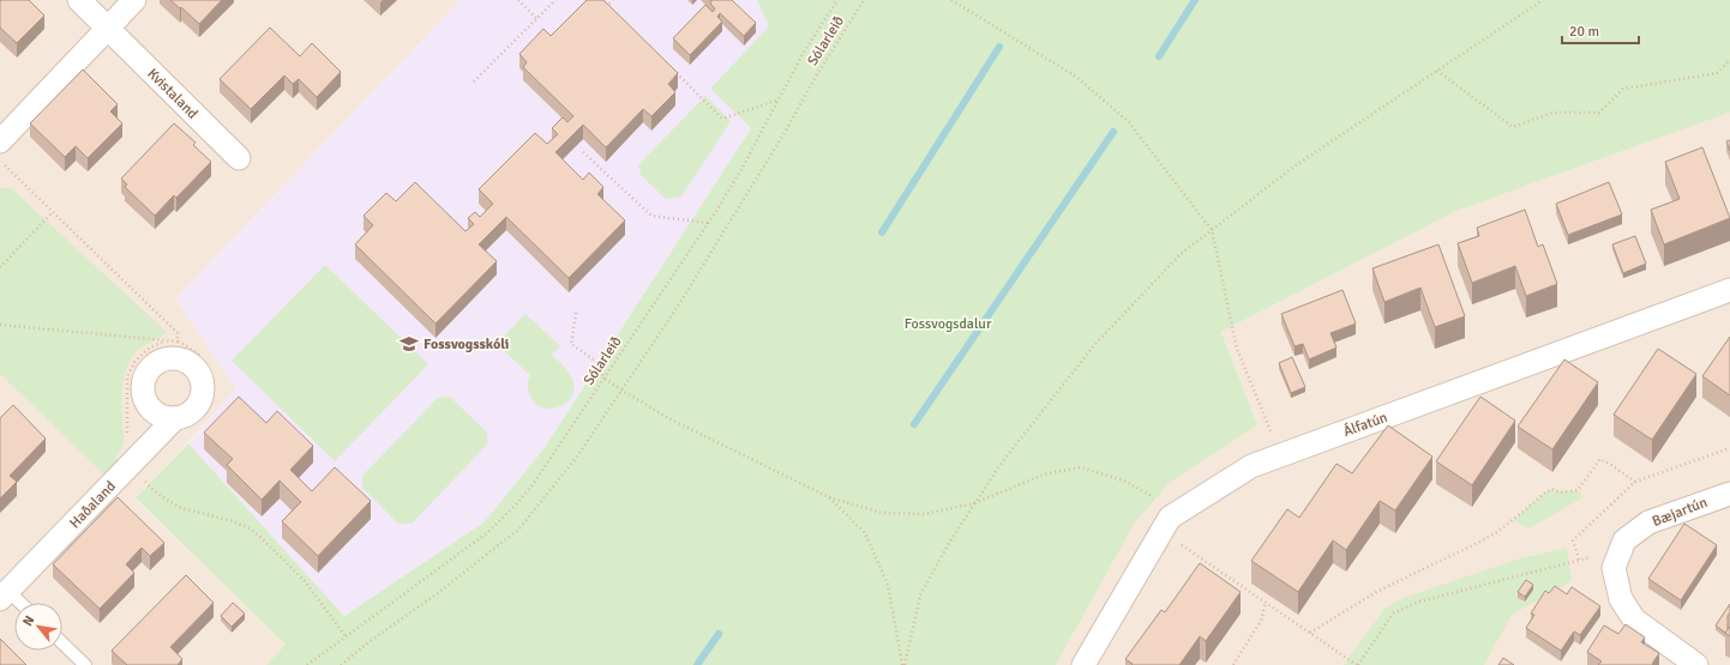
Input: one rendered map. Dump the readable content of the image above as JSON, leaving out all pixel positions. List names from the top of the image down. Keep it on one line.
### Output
{"streets":{"street":["Kvistaland","Álfatún","Haðaland","Bæjartún"],"path":["Sólarleið"]},"parks":["Fossvogsdalur"],"places":{"school or university":["Fossvogsskóli"]},"scale_bar":"20 m","north":"top left"}
